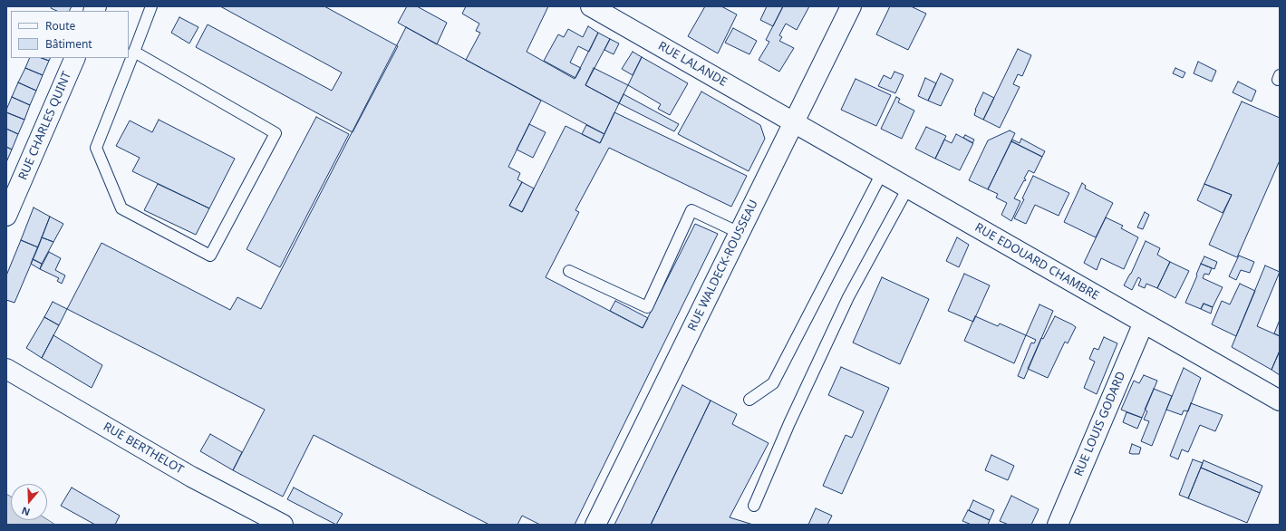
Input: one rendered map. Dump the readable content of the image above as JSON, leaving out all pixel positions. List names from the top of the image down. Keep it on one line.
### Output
{"streets":{"street":["RUE LALANDE","RUE CHARLES QUINT","RUE EDOUARD CHAMBRE","RUE WALDECK-ROUSSEAU","RUE LOUIS GODARD","RUE BERTHELOT"]},"crossings":[["RUE LALANDE","RUE EDOUARD CHAMBRE"],["RUE LALANDE","RUE WALDECK-ROUSSEAU"],["RUE EDOUARD CHAMBRE","RUE WALDECK-ROUSSEAU"],["RUE EDOUARD CHAMBRE","RUE LOUIS GODARD"]],"legend":["Route","Bâtiment"],"north":"bottom"}
